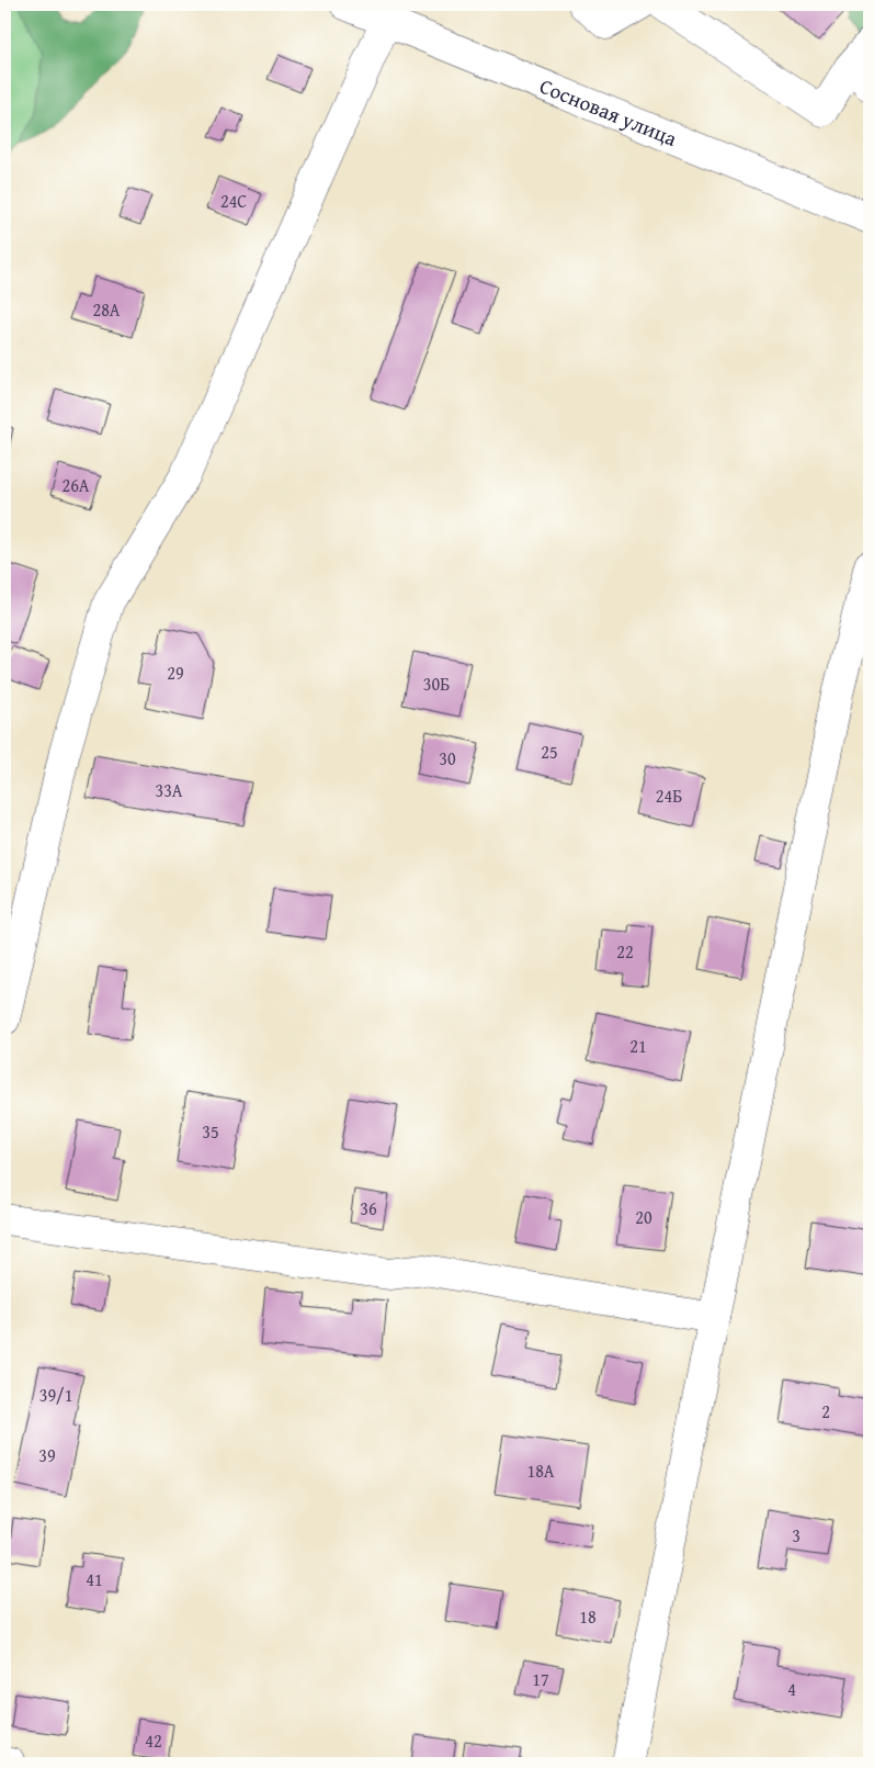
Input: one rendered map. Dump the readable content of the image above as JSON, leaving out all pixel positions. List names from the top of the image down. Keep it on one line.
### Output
{"streets":{"street":["Сосновая улица"]},"house_numbers":["24С","28А","26А","29","30Б","25","30","33А","24Б","22","21","35","36","20","39/1","2","39","18А","3","41","18","17","4","42"]}
